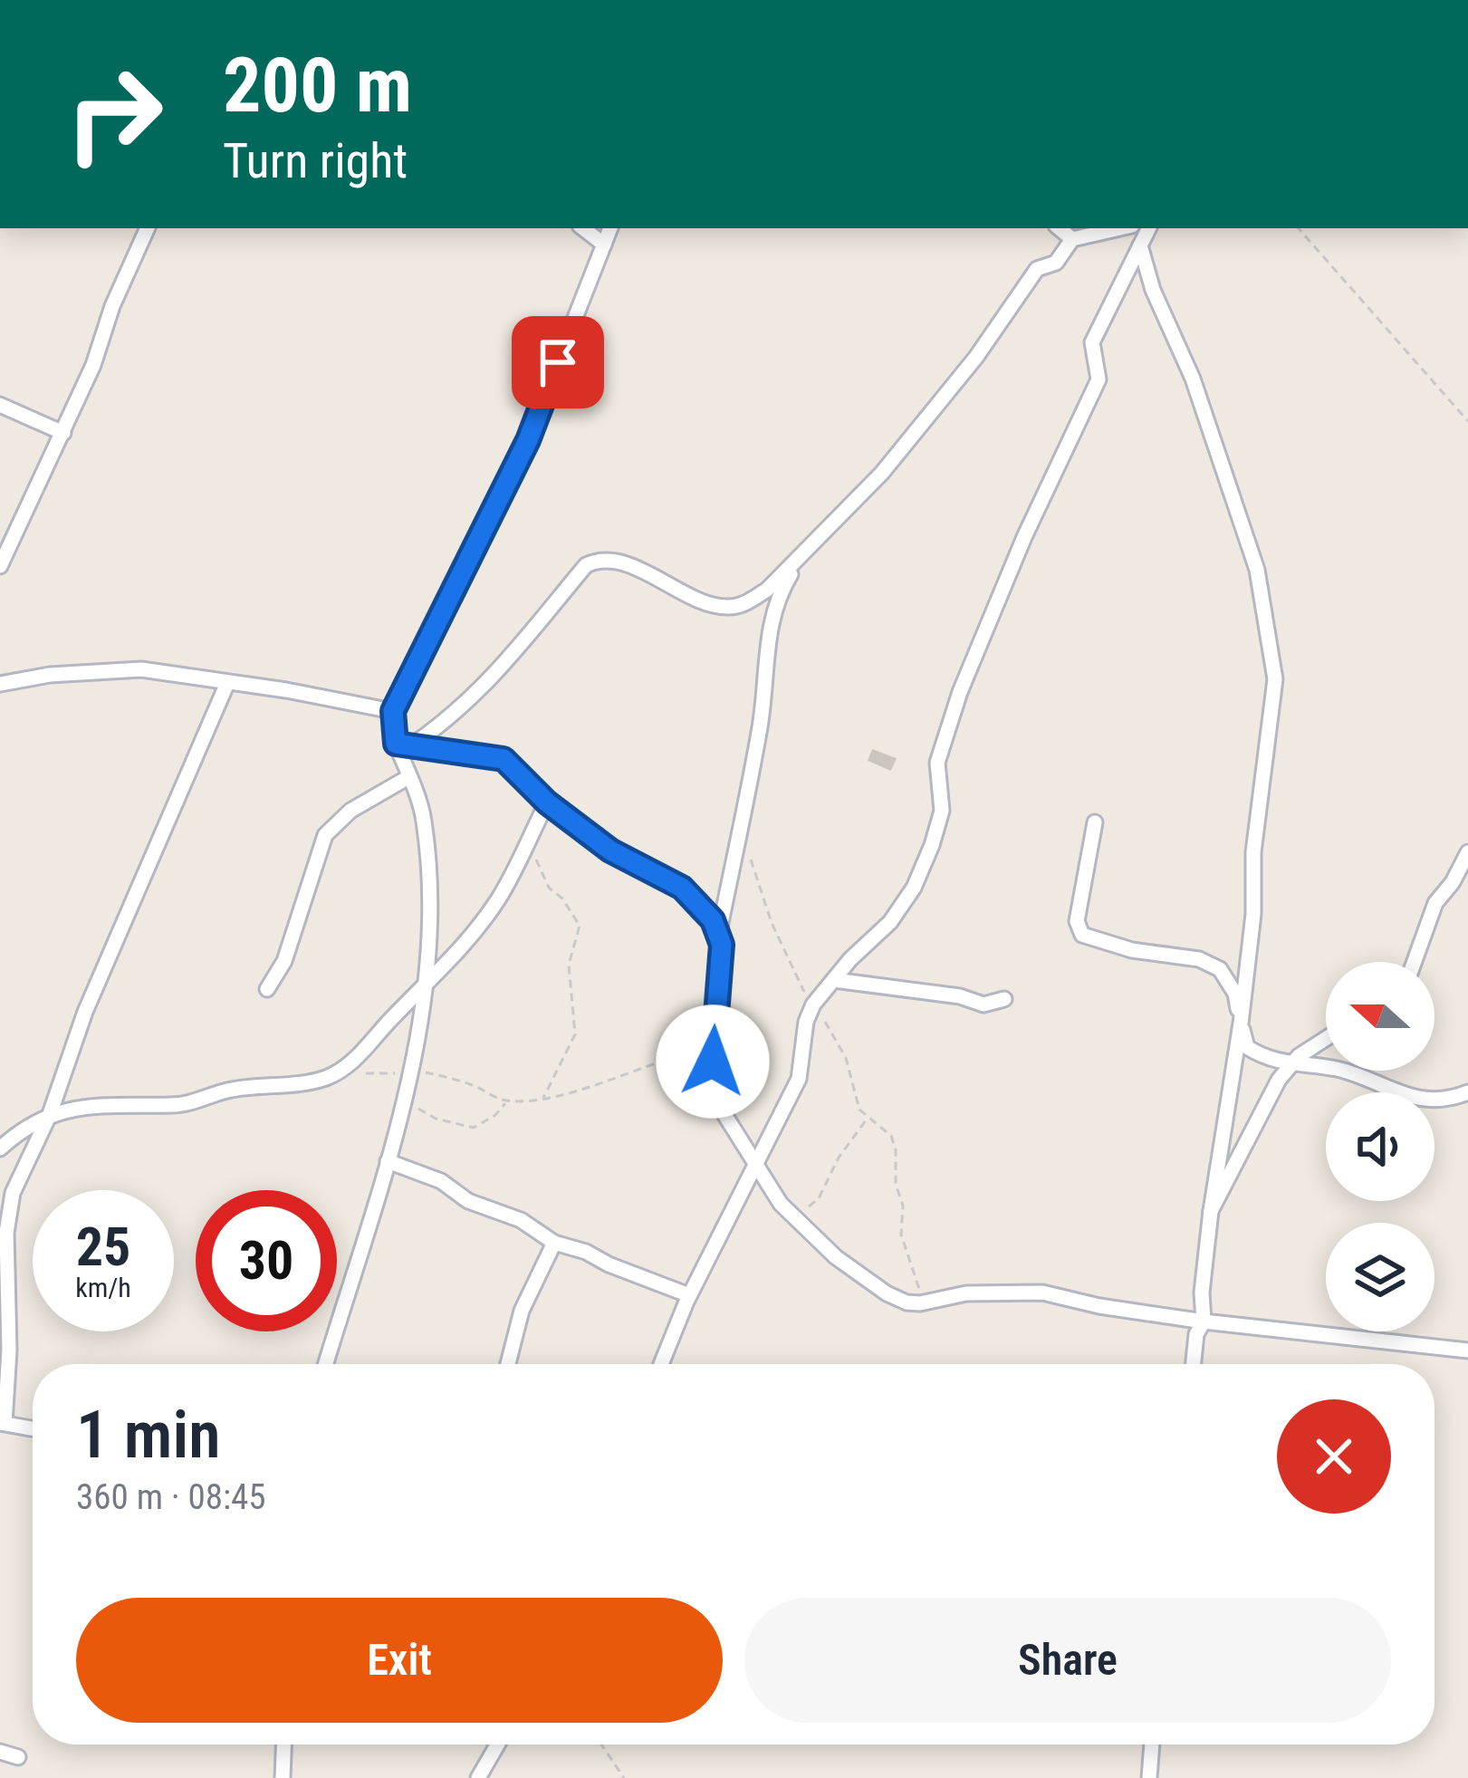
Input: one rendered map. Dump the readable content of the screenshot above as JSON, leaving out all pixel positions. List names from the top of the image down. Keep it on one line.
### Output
{"north":"left","page":{"turn":["200 m","Turn right"],"speed":"25 km/h","limit":"30","heading":["1 min","360 m · 08:45"],"buttons":["Exit","Share"]}}
